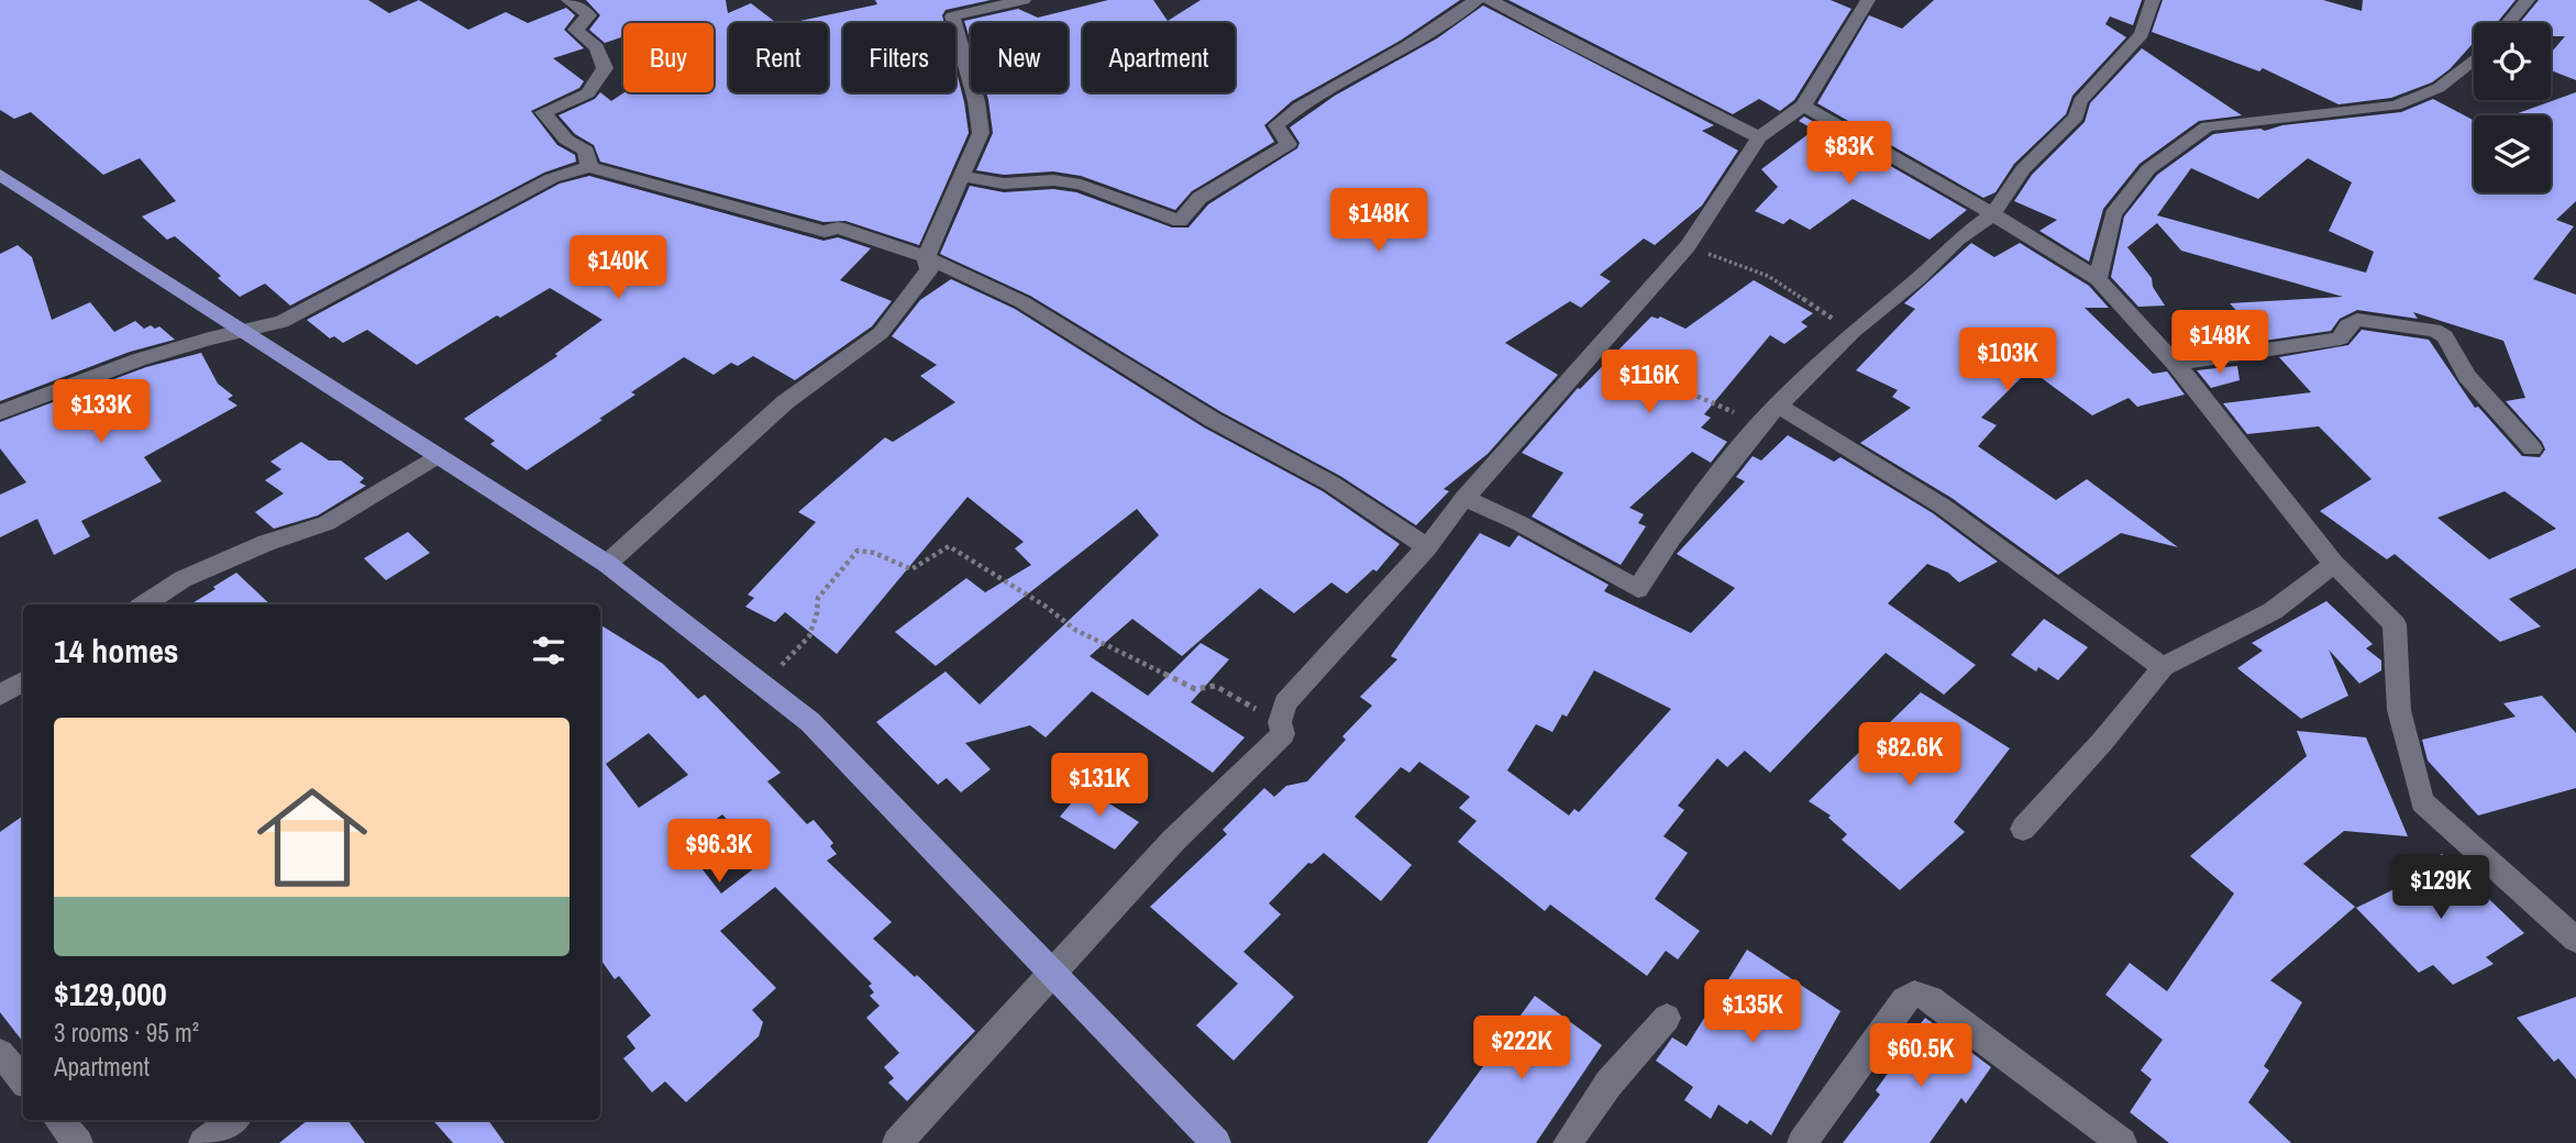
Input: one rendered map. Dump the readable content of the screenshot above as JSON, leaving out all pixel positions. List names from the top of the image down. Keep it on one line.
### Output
{"page":{"chip":["Buy","Rent","Filters","New","Apartment"],"price":["$83K","$148K","$140K","$148K","$103K","$116K","$133K","$82.6K","$131K","$96.3K","$129K","$135K","$222K","$60.5K"],"heading":"14 homes","list":[{"name":"$129,000","note":"3 rooms · 95 m² · Apartment"}]}}
